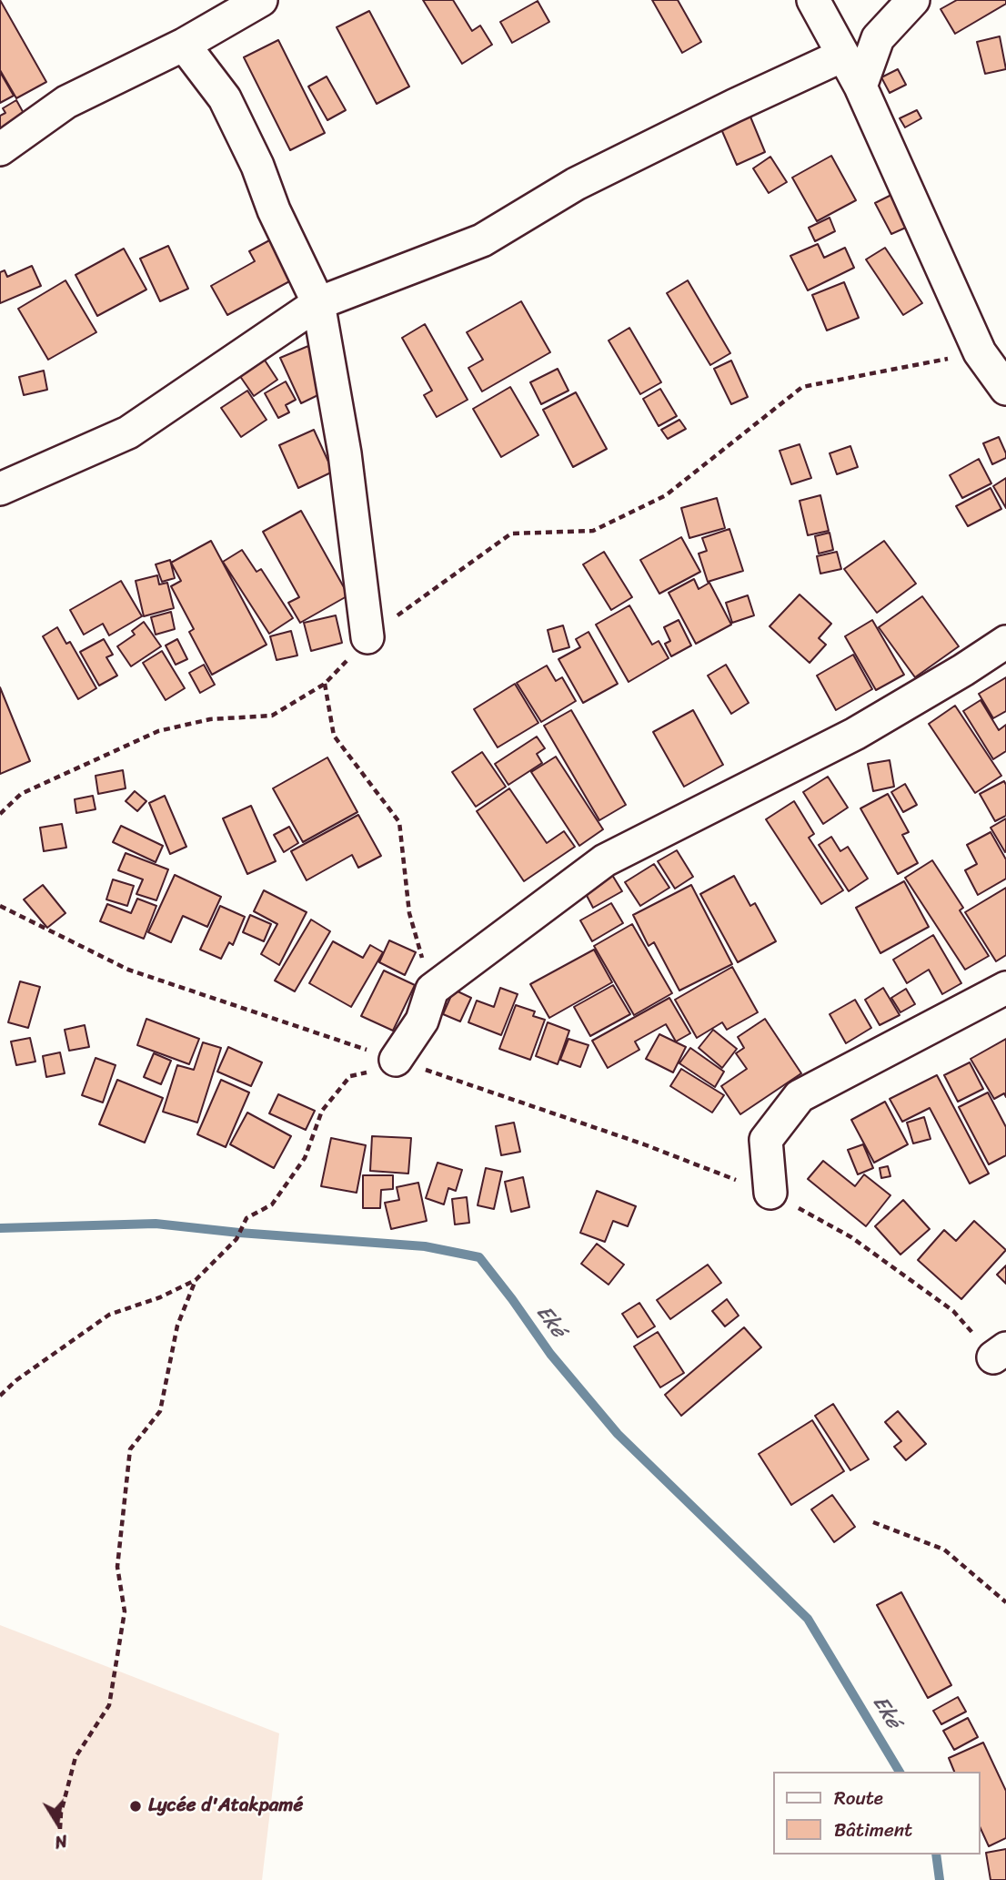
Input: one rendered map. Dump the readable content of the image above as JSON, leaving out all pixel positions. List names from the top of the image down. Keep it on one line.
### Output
{"water":["Eké"],"places":["Lycée d'Atakpamé"],"legend":["Route","Bâtiment"],"north":"bottom"}
